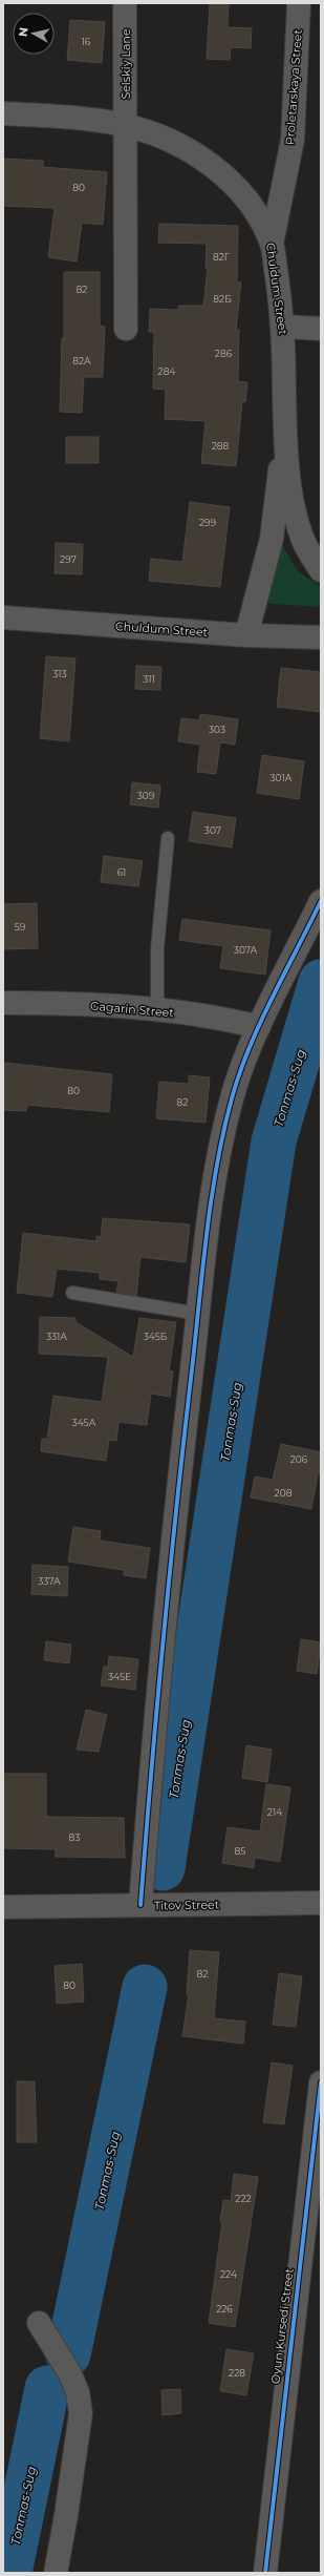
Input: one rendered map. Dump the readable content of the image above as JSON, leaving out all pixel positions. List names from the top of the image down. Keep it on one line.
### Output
{"streets":{"street":["Selskiy Lane","Proletarskaya Street","Chuldum Street","Gagarin Street","Titov Street","Oyun Kursedi Street"]},"crossings":[["Selskiy Lane","Chuldum Street"],["Proletarskaya Street","Chuldum Street"]],"water":["Tonmas-Sug"],"house_numbers":["16","80","82Г","82","82Б","286","82А","284","288","299","297","313","311","303","301А","309","307","61","59","307А","80","82","331А","345Б","345А","206","208","337А","345Е","214","83","85","82","80","222","224","226","228"],"north":"left"}
